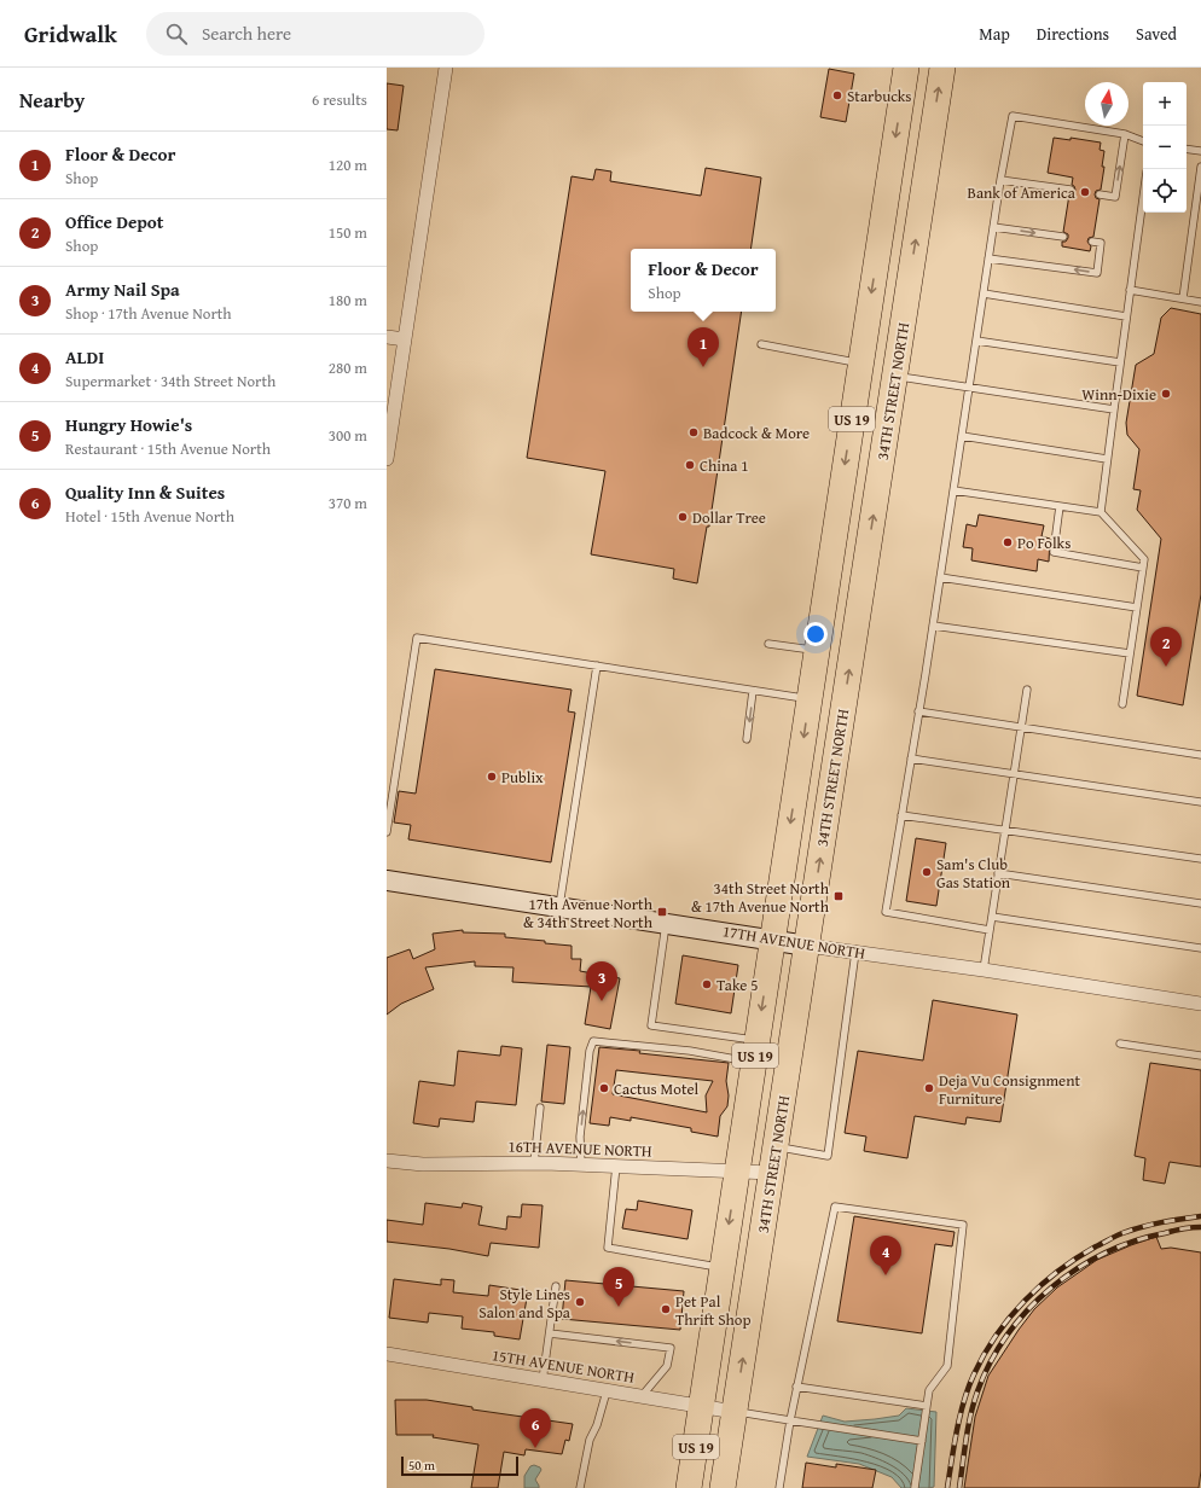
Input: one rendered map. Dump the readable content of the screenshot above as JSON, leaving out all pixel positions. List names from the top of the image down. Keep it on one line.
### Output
{"streets":{"highway":["34TH STREET NORTH","US 19"],"street":["17TH AVENUE NORTH","16TH AVENUE NORTH","15TH AVENUE NORTH"]},"crossings":[["34TH STREET NORTH","17TH AVENUE NORTH"],["34TH STREET NORTH","16TH AVENUE NORTH"],["34TH STREET NORTH","15TH AVENUE NORTH"],["US 19","17TH AVENUE NORTH"],["US 19","16TH AVENUE NORTH"],["US 19","15TH AVENUE NORTH"]],"places":{"other":["Starbucks","Bank of America","Winn-Dixie","Badcock & More","China 1","Dollar Tree","Po Folks","Publix","Sam's Club Gas Station","Take 5","Cactus Motel","Deja Vu Consignment Furniture","Style Lines Salon and Spa","Pet Pal Thrift Shop"],"transit":["34th Street North & 17th Avenue North","17th Avenue North & 34th Street North"]},"scale_bar":"50 m","north":"top","page":{"header":"Gridwalk","search":"Search here","nav":["Map","Directions","Saved"],"heading":["Nearby","6 results"],"map_buttons":["+","−"],"list":[{"mark":"1","name":"Floor & Decor","note":"Shop","value":"120 m"},{"mark":"2","name":"Office Depot","note":"Shop","value":"150 m"},{"mark":"3","name":"Army Nail Spa","note":"Shop · 17th Avenue North","value":"180 m"},{"mark":"4","name":"ALDI","note":"Supermarket · 34th Street North","value":"280 m"},{"mark":"5","name":"Hungry Howie's","note":"Restaurant · 15th Avenue North","value":"300 m"},{"mark":"6","name":"Quality Inn & Suites","note":"Hotel · 15th Avenue North","value":"370 m"}],"popup":["Floor & Decor","Shop"],"pins":["1","2","3","4","5","6"],"scale":"50 m"}}
